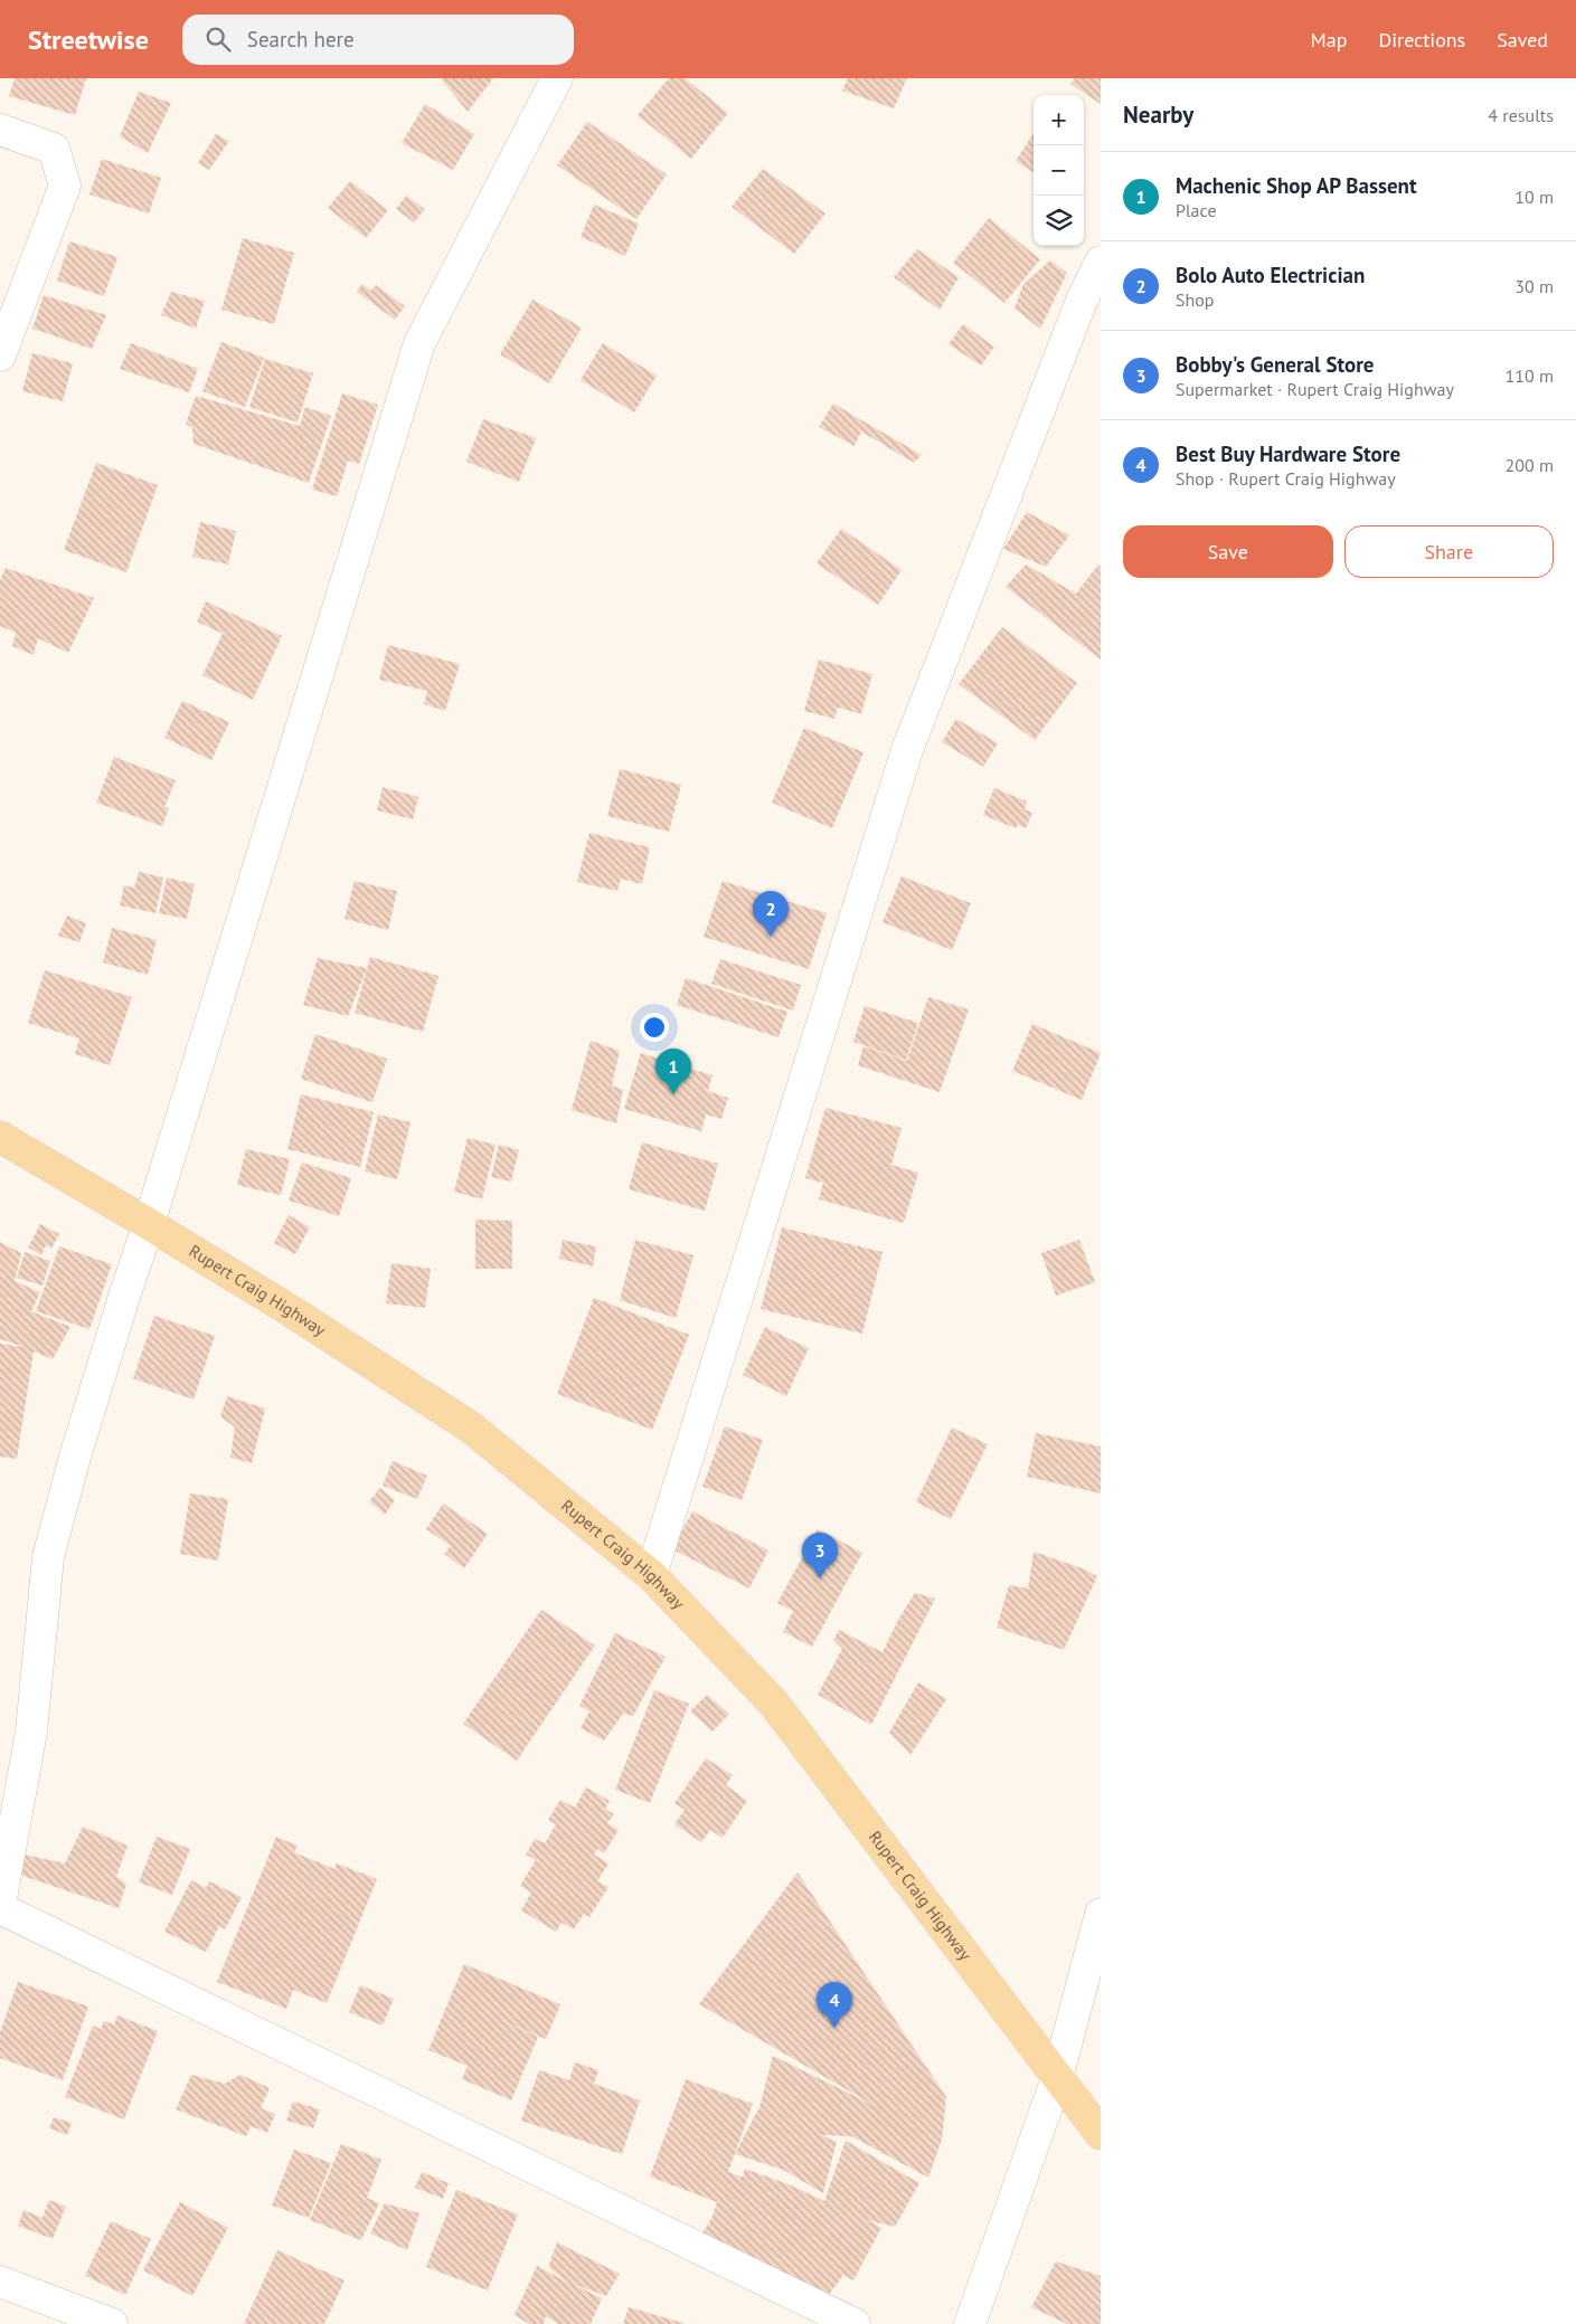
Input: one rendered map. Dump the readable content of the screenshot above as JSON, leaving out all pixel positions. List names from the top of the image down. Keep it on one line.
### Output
{"streets":{"main road":["Rupert Craig Highway"]},"page":{"header":"Streetwise","search":"Search here","nav":["Map","Directions","Saved"],"heading":["Nearby","4 results"],"map_buttons":["+","−"],"list":[{"mark":"1","name":"Machenic Shop AP Bassent","note":"Place","value":"10 m"},{"mark":"2","name":"Bolo Auto Electrician","note":"Shop","value":"30 m"},{"mark":"3","name":"Bobby's General Store","note":"Supermarket · Rupert Craig Highway","value":"110 m"},{"mark":"4","name":"Best Buy Hardware Store","note":"Shop · Rupert Craig Highway","value":"200 m"}],"buttons":["Save","Share"],"pins":["2","1","3","4"]}}
